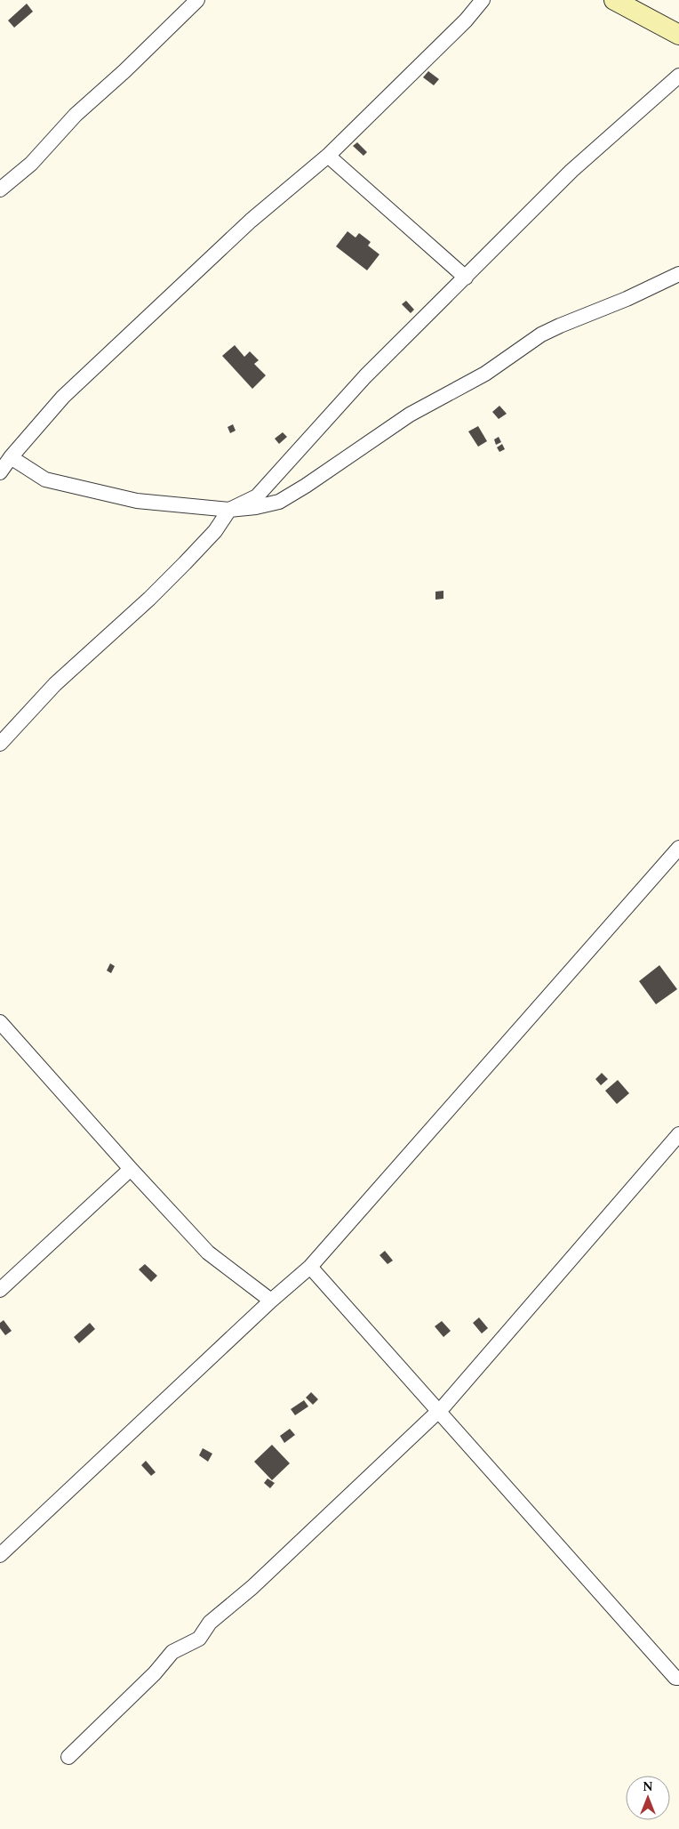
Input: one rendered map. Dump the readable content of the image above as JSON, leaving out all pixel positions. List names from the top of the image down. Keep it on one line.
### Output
{"north":"top"}
